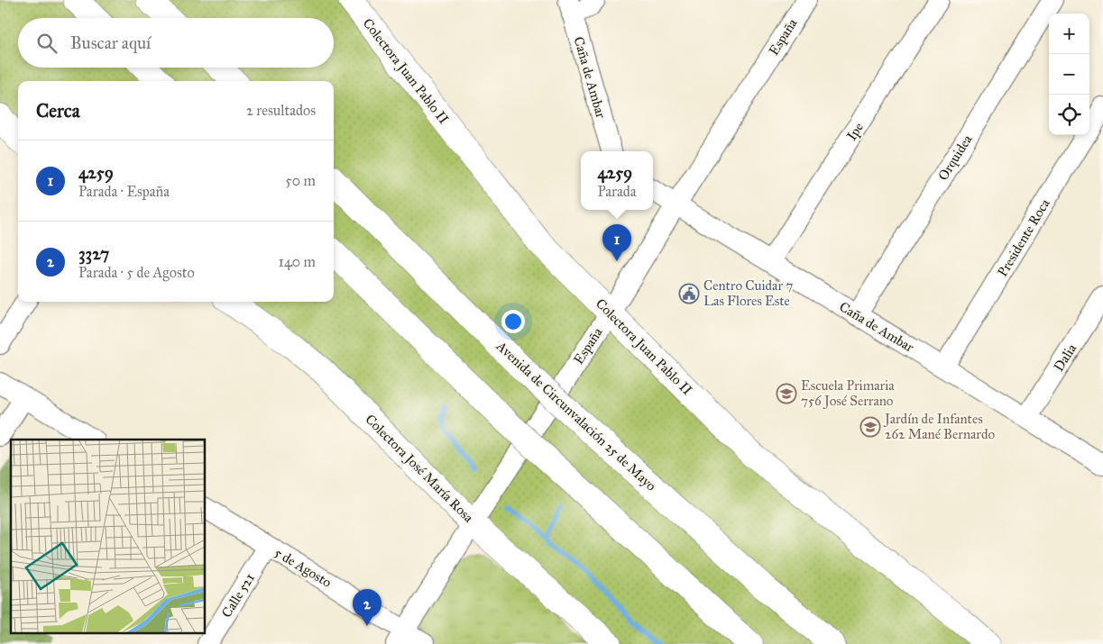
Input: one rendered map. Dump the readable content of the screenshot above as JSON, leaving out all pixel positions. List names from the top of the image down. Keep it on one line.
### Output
{"streets":{"main road":["Colectora Juan Pablo II","Avenida de Circunvalación 25 de Mayo","Colectora José María Rosa"],"street":["España","Caña de Ambar","Ipe","Orquidea","Presidente Roca","Dalia","5 de Agosto","Calle 521"]},"crossings":[["España","Colectora Juan Pablo II"],["España","Caña de Ambar"],["España","Colectora José María Rosa"],["España","5 de Agosto"],["Caña de Ambar","Ipe"],["Caña de Ambar","Orquidea"],["Caña de Ambar","Presidente Roca"],["Caña de Ambar","Dalia"],["5 de Agosto","Calle 521"]],"places":{"public building":["Centro Cuidar 7 Las Flores Este"],"school or university":["Escuela Primaria 756 José Serrano","Jardín de Infantes 262 Mané Bernardo"]},"page":{"map_buttons":["+","−"],"search":"Buscar aquí","heading":["Cerca","2 resultados"],"list":[{"mark":"1","name":"4259","note":"Parada · España","value":"50 m"},{"mark":"2","name":"3327","note":"Parada · 5 de Agosto","value":"140 m"}],"popup":["4259","Parada"],"pins":["1","2"]}}
